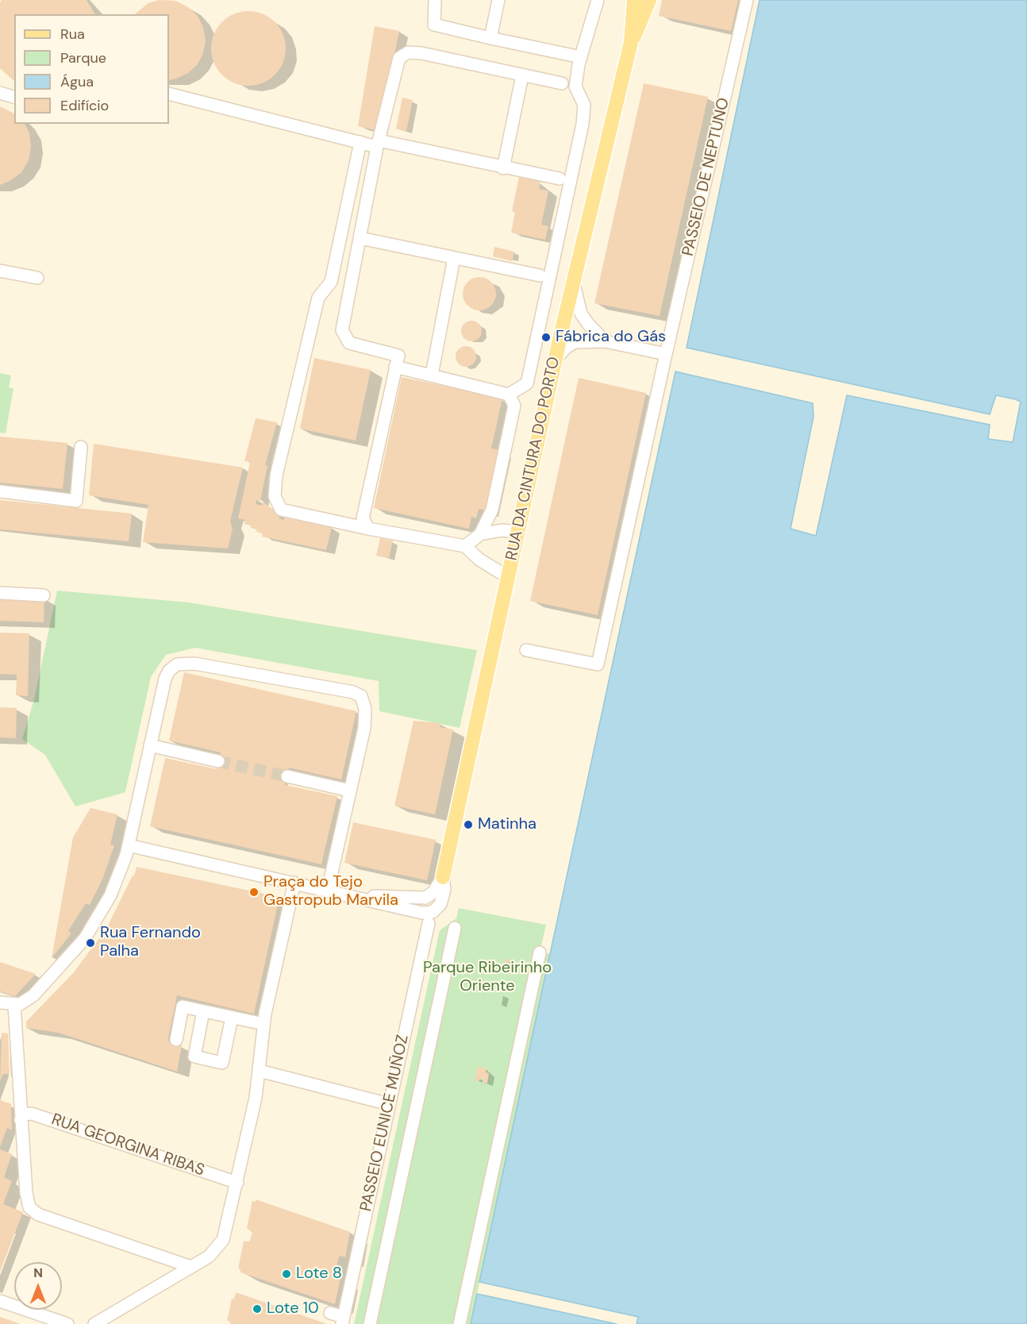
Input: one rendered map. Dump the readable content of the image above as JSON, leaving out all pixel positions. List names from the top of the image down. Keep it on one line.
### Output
{"streets":{"main road":["RUA DA CINTURA DO PORTO"],"street":["PASSEIO DE NEPTUNO","PASSEIO EUNICE MUÑOZ","RUA GEORGINA RIBAS"]},"parks":["Parque Ribeirinho Oriente"],"places":["Fábrica do Gás","Matinha","Praça do Tejo Gastropub Marvila","Rua Fernando Palha","Lote 8","Lote 10"],"legend":["Rua","Parque","Água","Edifício"],"north":"top"}
